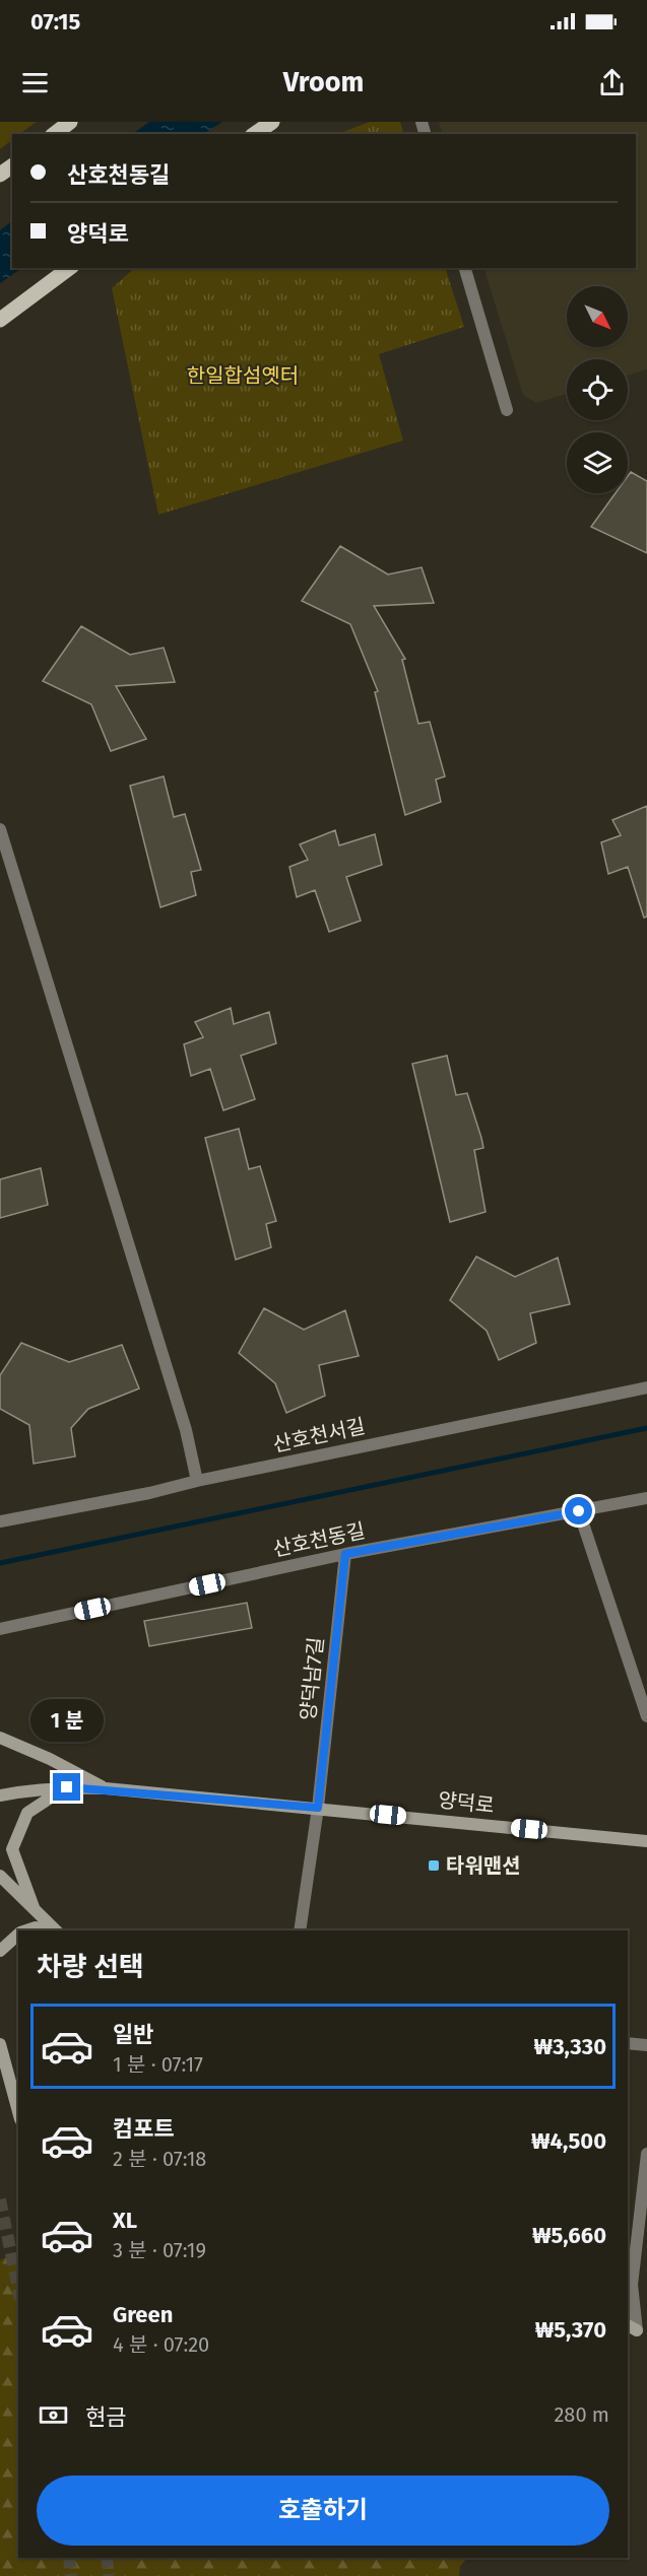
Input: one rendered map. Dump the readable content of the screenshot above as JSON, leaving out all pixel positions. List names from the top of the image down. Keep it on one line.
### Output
{"streets":{"main road":["양덕로"],"street":["산호천서길","산호천동길","양덕남7길"]},"crossings":[["산호천동길","양덕남7길"],["양덕남7길","양덕로"]],"parks":["한일합섬옛터"],"places":{"transit":["타워맨션"]},"north":"bottom right","page":{"status":"07:15","header":"Vroom","banner":["산호천동길","양덕로"],"bubble":"1 분","heading":"차량 선택","list":[{"name":"일반","note":"1 분 · 07:17","value":"₩3,330"},{"name":"컴포트","note":"2 분 · 07:18","value":"₩4,500"},{"name":"XL","note":"3 분 · 07:19","value":"₩5,660"},{"name":"Green","note":"4 분 · 07:20","value":"₩5,370"}],"pay":["현금","280 m"],"buttons":"호출하기"}}
